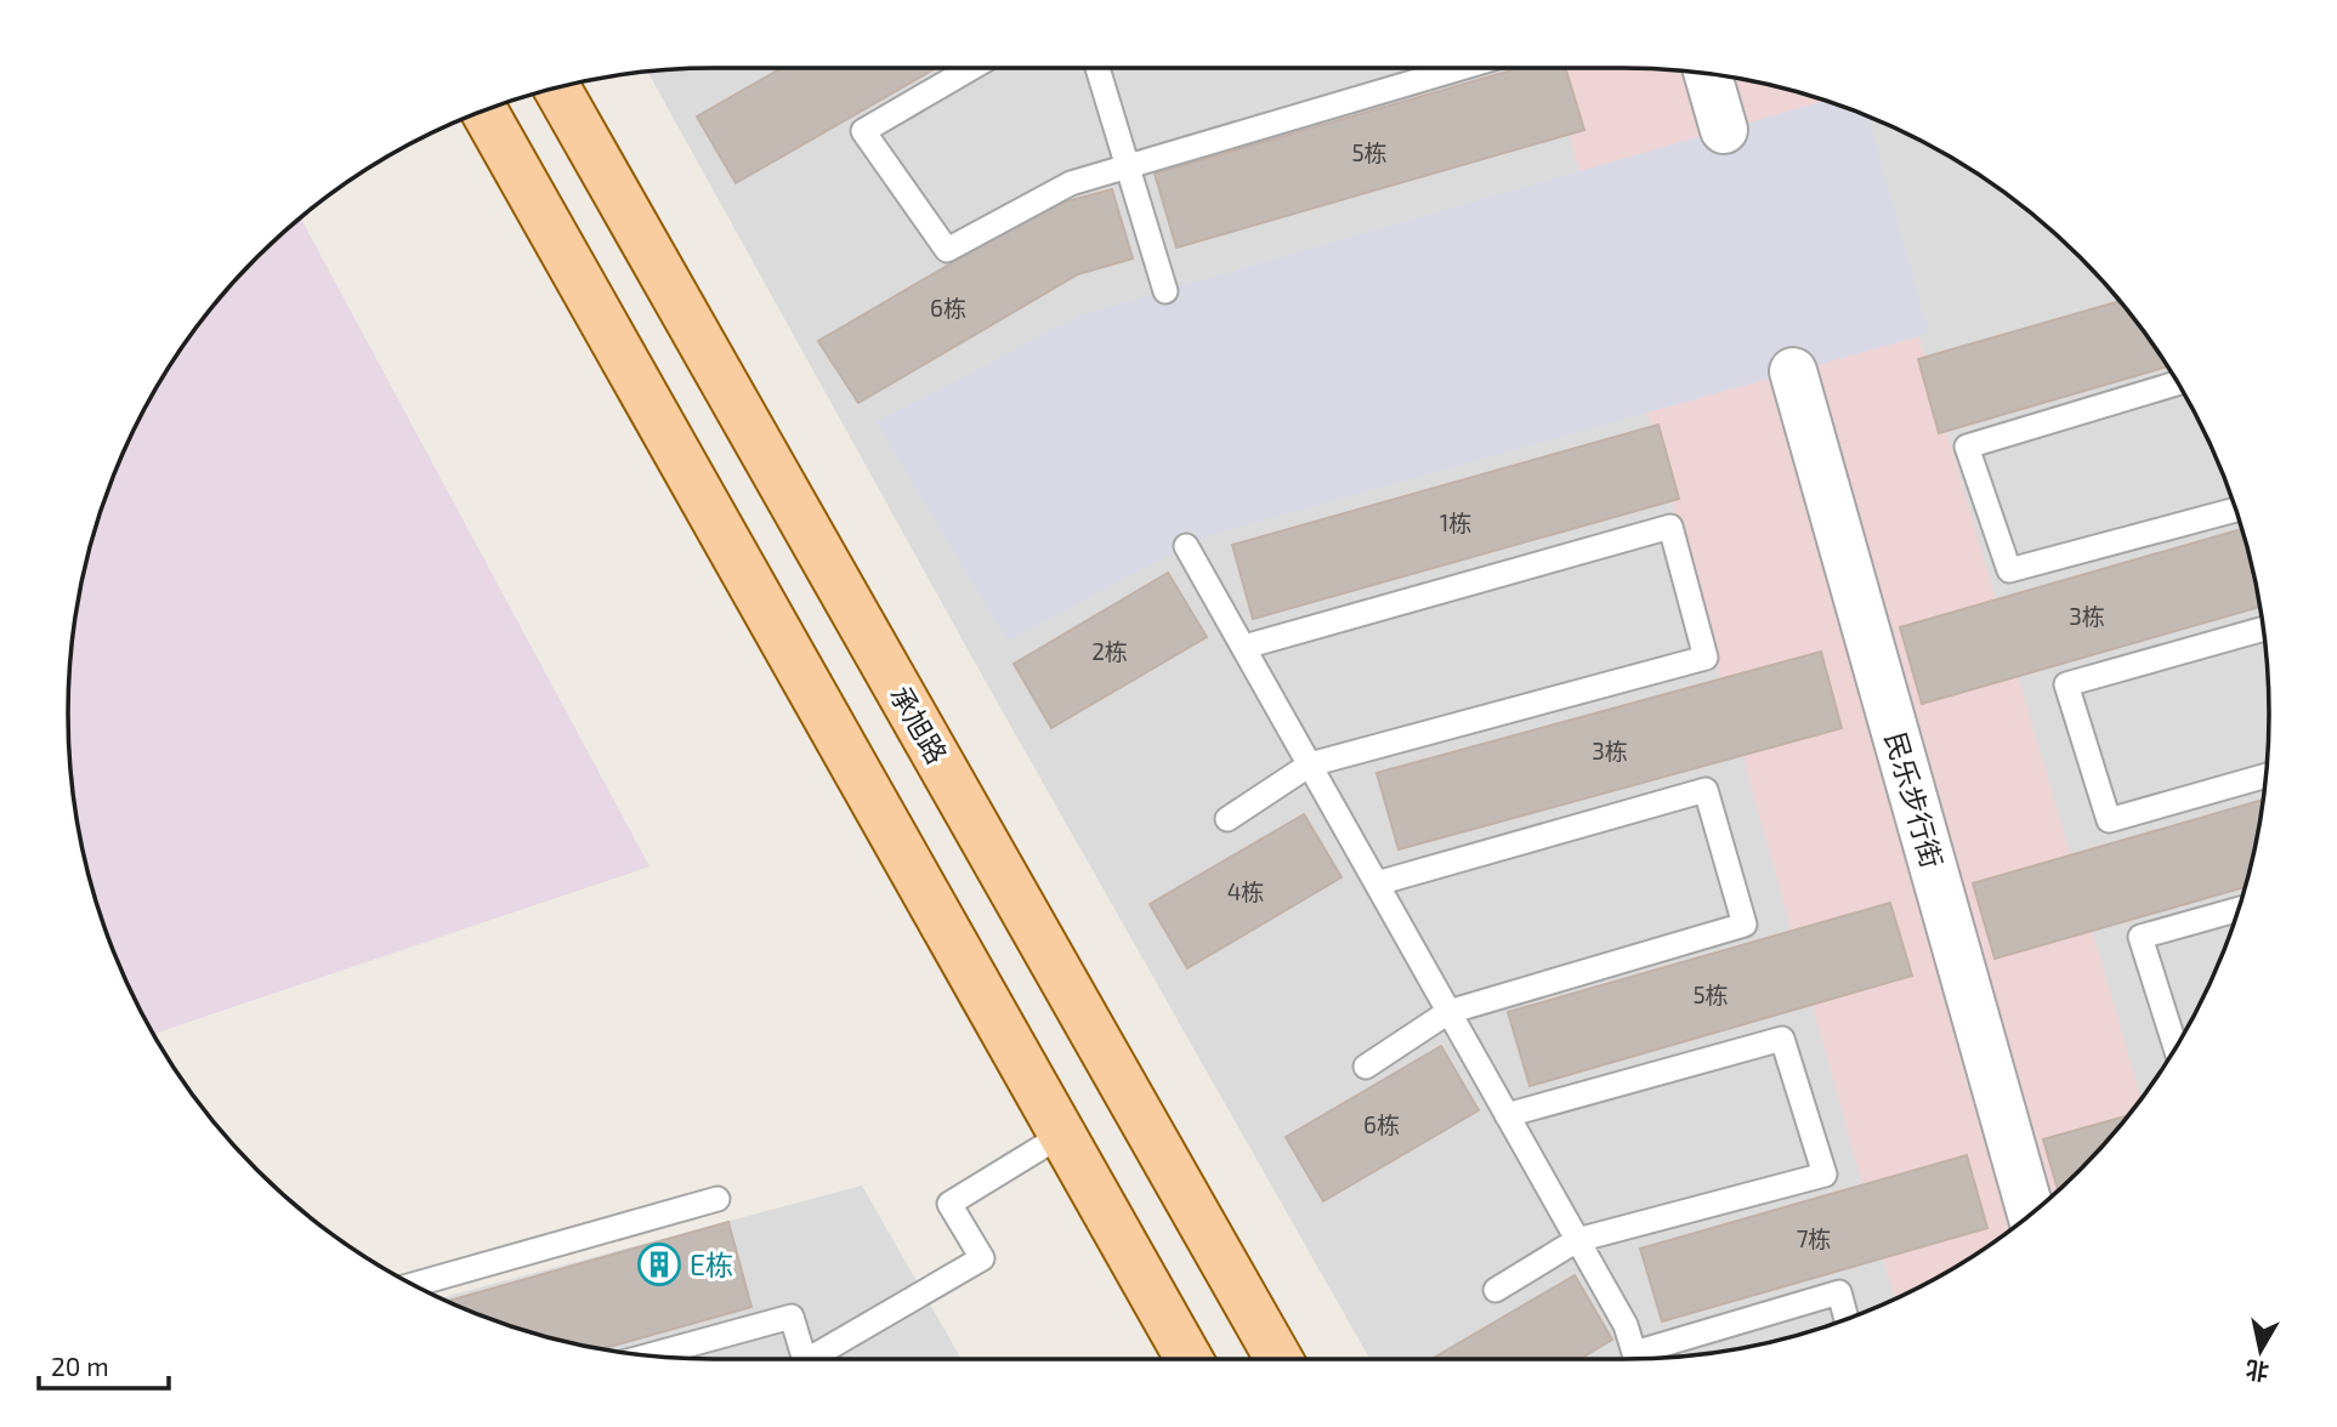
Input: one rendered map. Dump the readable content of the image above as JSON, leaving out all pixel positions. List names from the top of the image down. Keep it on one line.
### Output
{"streets":{"main road":["承旭路"],"street":["民乐步行街"]},"places":{"building":["E栋"]},"house_numbers":["5栋","6栋","1栋","3栋","2栋","3栋","4栋","5栋","6栋","7栋"],"scale_bar":"20 m","north":"bottom"}
